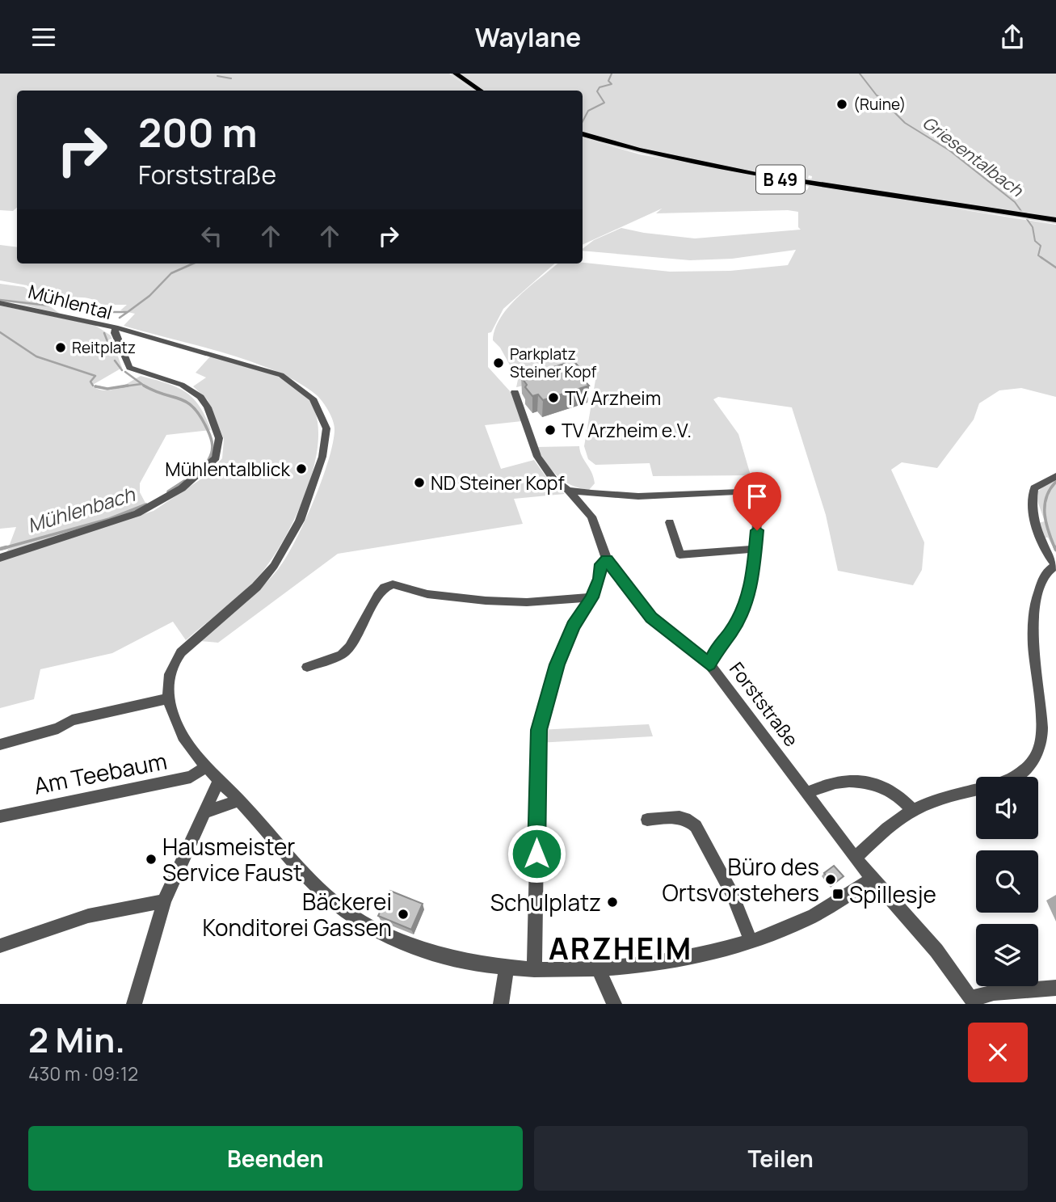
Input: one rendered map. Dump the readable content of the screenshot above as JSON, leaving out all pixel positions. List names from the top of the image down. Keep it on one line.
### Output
{"streets":{"highway":["B 49"],"street":["Mühlental","Forststraße","Am Teebaum"]},"districts":["ARZHEIM"],"water":["Griesentalbach","Mühlenbach"],"places":{"other":["(Ruine)","Reitplatz","Parkplatz Steiner Kopf","TV Arzheim","TV Arzheim e.V.","Mühlentalblick","ND Steiner Kopf","Hausmeister Service Faust","Büro des Ortsvorstehers","Schulplatz","Bäckerei Konditorei Gassen"],"transit":["Spillesje"]},"page":{"header":"Waylane","turn":["200 m","Forststraße"],"heading":["2 Min.","430 m · 09:12"],"buttons":["Beenden","Teilen"]}}
